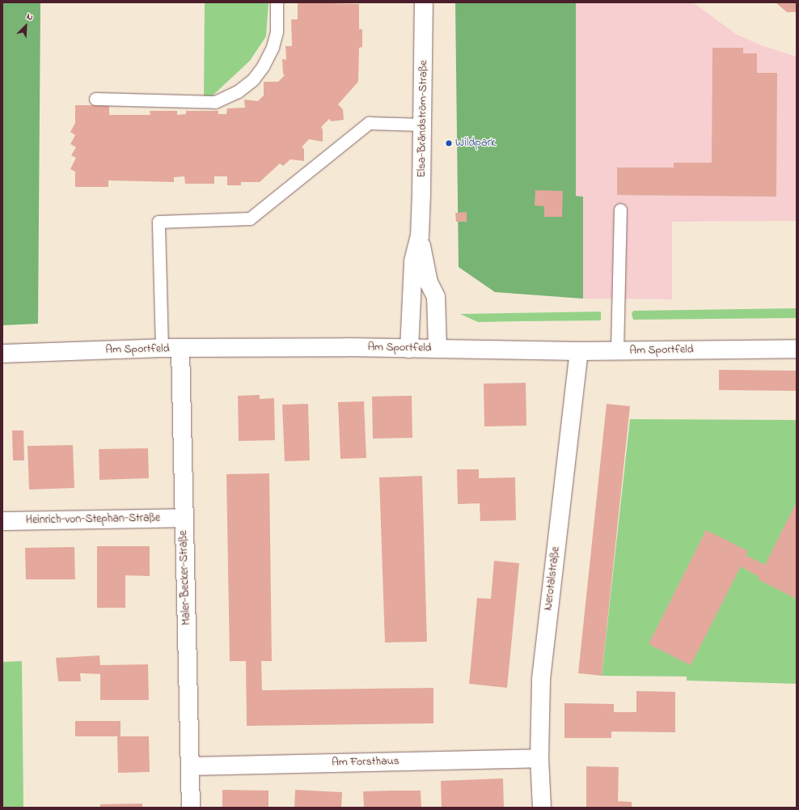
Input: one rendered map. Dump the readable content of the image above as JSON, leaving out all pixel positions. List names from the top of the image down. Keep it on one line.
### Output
{"streets":{"street":["Elsa-Brändström-Straße","Am Sportfeld","Heinrich-von-Stephan-Straße","Maler-Becker-Straße","Nerotalstraße","Am Forsthaus"]},"crossings":[["Elsa-Brändström-Straße","Am Sportfeld"],["Am Sportfeld","Maler-Becker-Straße"],["Am Sportfeld","Nerotalstraße"],["Heinrich-von-Stephan-Straße","Maler-Becker-Straße"],["Maler-Becker-Straße","Am Forsthaus"],["Nerotalstraße","Am Forsthaus"]],"places":["Wildpark"],"north":"top right"}
